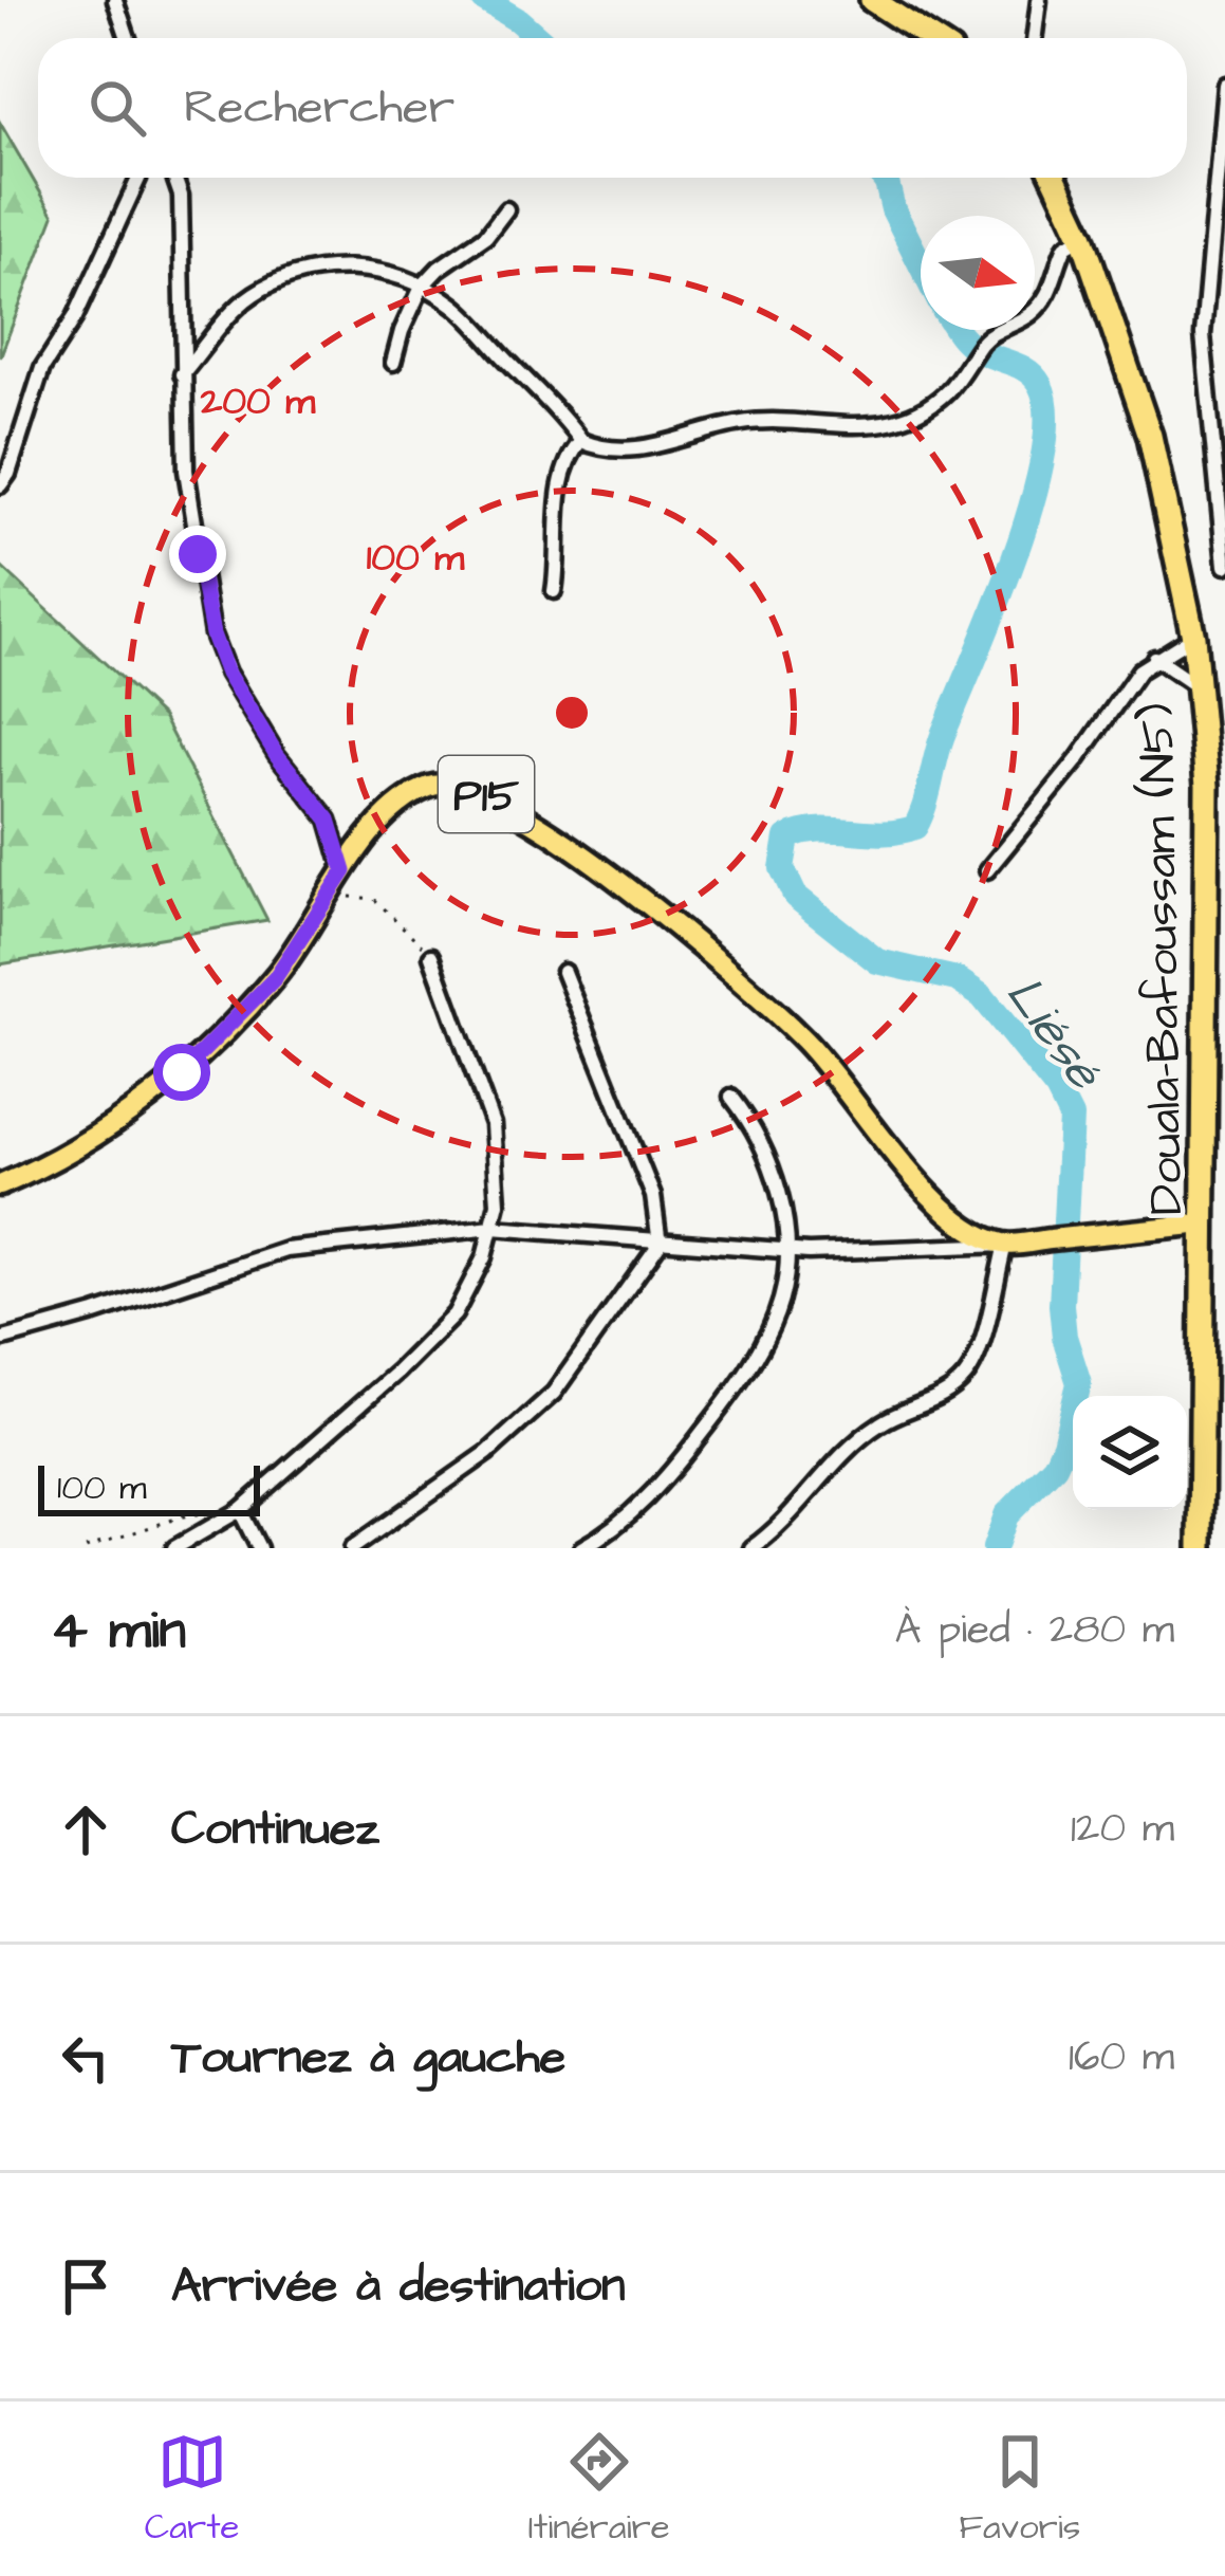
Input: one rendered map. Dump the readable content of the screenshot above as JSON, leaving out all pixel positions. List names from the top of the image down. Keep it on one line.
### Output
{"streets":{"highway":["Douala-Bafoussam (N5)"],"main road":["P15"]},"water":["Liésé"],"scale_bar":"100 m","north":"right","page":{"search":"Rechercher","scale":"100 m","heading":["4 min","À pied · 280 m"],"list":[["Continuez","120 m"],["Tournez à gauche","160 m"],"Arrivée à destination"],"nav":["Carte","Itinéraire","Favoris"]},"rings":["200 m","100 m"]}
